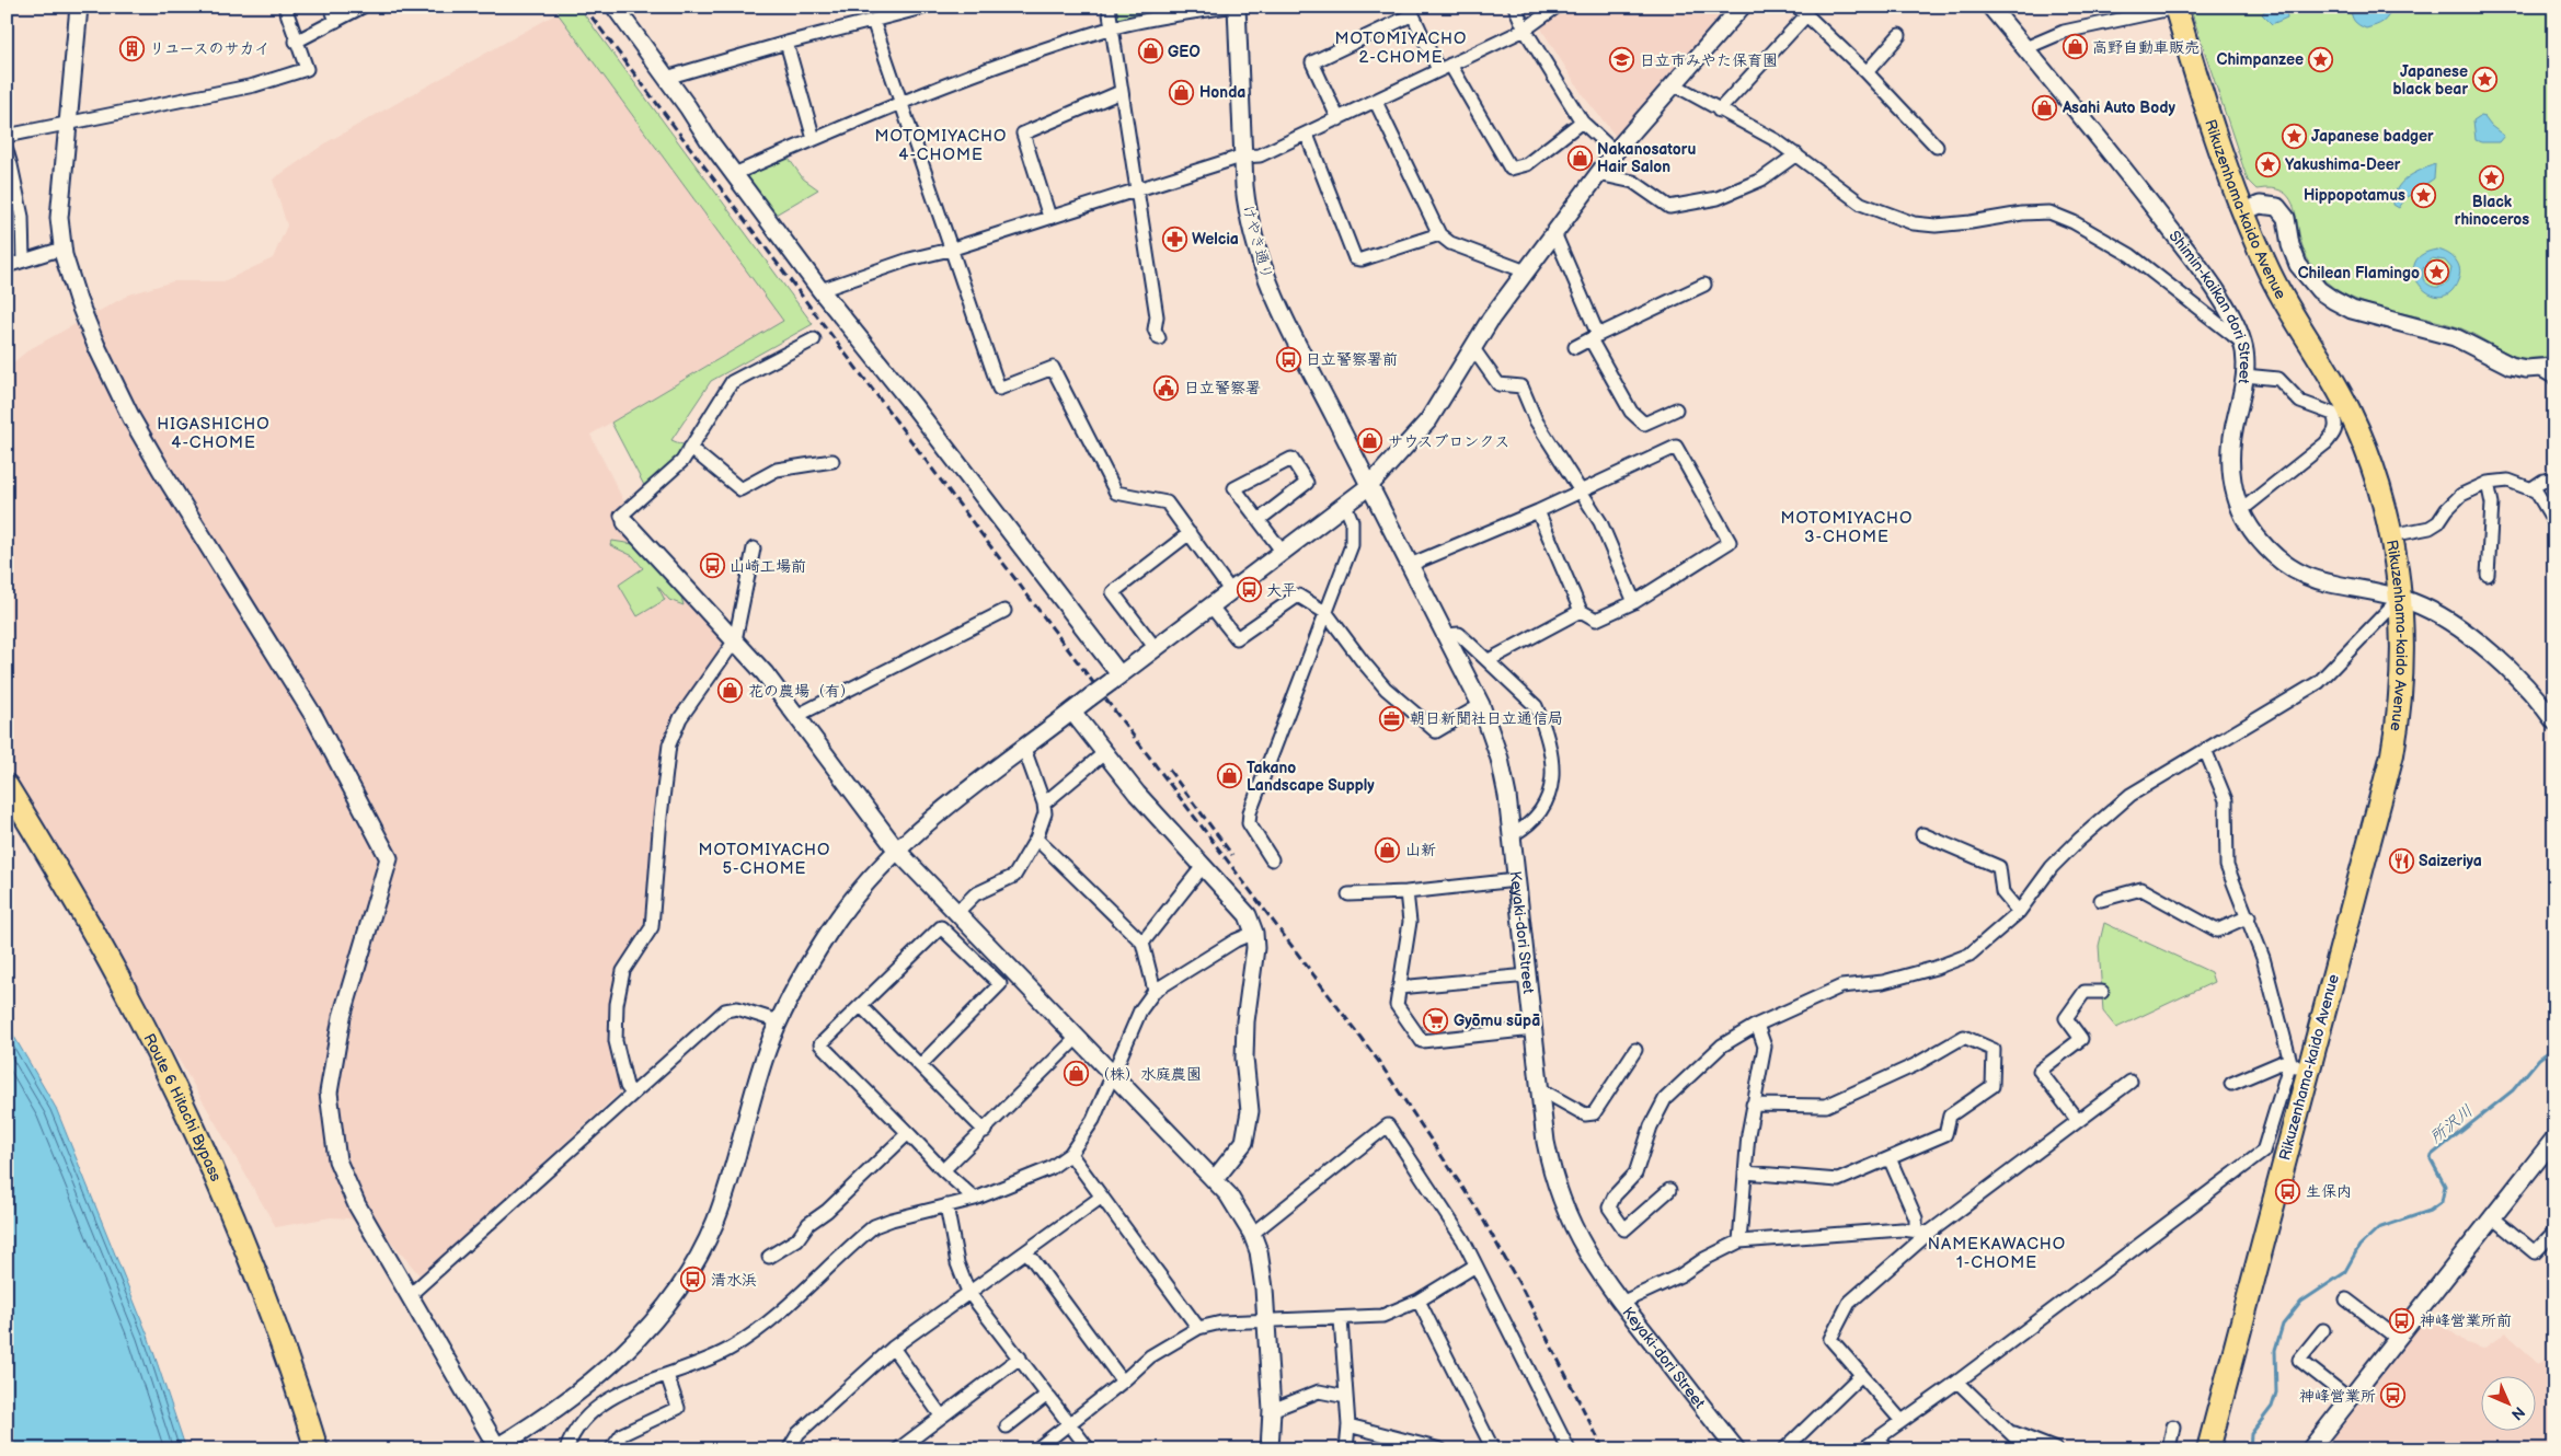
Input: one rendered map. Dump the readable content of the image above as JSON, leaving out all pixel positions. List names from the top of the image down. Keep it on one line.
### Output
{"streets":{"highway":["Rikuzenhama-kaido Avenue","Route 6 Hitachi Bypass"],"street":["けやき通り","Shimin-kaikan dori Street","Keyaki-dori Street"]},"crossings":[["Rikuzenhama-kaido Avenue","Shimin-kaikan dori Street"],["けやき通り","Keyaki-dori Street"]],"districts":["MOTOMIYACHO 2-CHOME","MOTOMIYACHO 4-CHOME","HIGASHICHO 4-CHOME","MOTOMIYACHO 3-CHOME","MOTOMIYACHO 5-CHOME","NAMEKAWACHO 1-CHOME"],"water":["所沢川"],"places":{"shop":["高野自動車販売","GEO","Honda","Asahi Auto Body","Nakanosatoru Hair Salon","サウスブロンクス","花の農場（有）","Takano Landscape Supply","山新","（株）水庭農園"],"building":["リユースのサカイ"],"place":["Chimpanzee","Japanese black bear","Japanese badger","Yakushima-Deer","Black rhinoceros","Hippopotamus","Chilean Flamingo"],"school or university":["日立市みやた保育園"],"pharmacy":["Welcia"],"bus stop":["日立警察署前","山崎工場前","大平","生保内","清水浜","神峰営業所前","神峰営業所"],"public building":["日立警察署"],"office":["朝日新聞社日立通信局"],"restaurant":["Saizeriya"],"supermarket":["Gyōmu sūpā"]},"north":"bottom right"}
